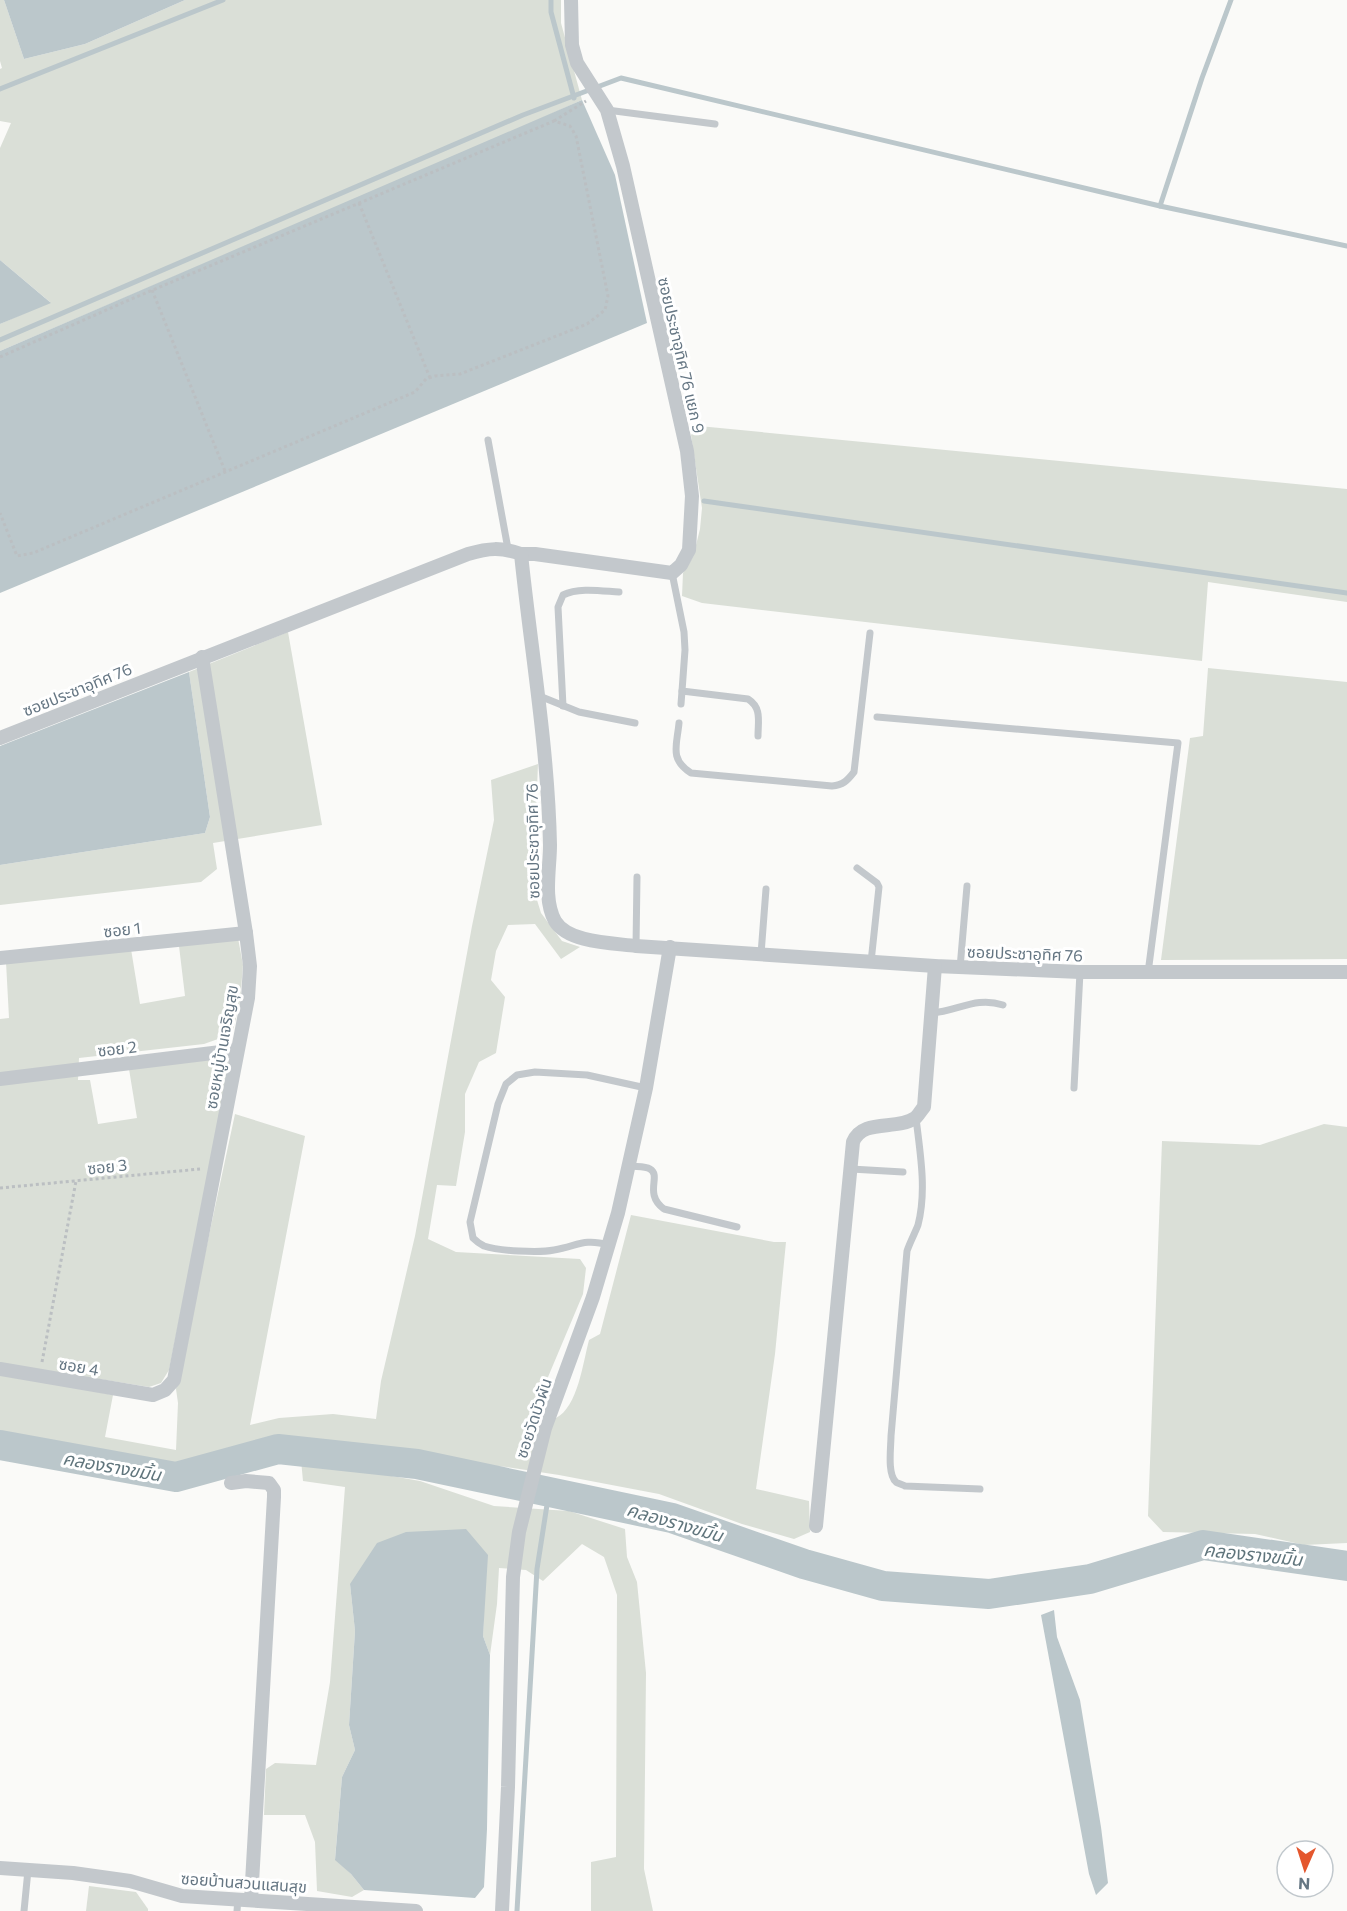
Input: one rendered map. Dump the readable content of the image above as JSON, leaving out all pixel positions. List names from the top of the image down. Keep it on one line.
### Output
{"streets":{"street":["ซอยประชาอุทิศ 76 แยก 9","ซอยประชาอุทิศ 76","ซอย 1","ซอยหมู่บ้านเจริญสุข","ซอย 2","ซอย 4","ซอยวัดบัวผัน","ซอยบ้านสวนแสนสุข"],"path":["ซอย 3"]},"crossings":[["ซอยประชาอุทิศ 76","ซอยหมู่บ้านเจริญสุข"],["ซอยประชาอุทิศ 76","ซอยวัดบัวผัน"],["ซอย 1","ซอยหมู่บ้านเจริญสุข"],["ซอยหมู่บ้านเจริญสุข","ซอย 2"],["ซอยหมู่บ้านเจริญสุข","ซอย 3"],["ซอยหมู่บ้านเจริญสุข","ซอย 4"]],"water":["คลองรางขมิ้น"],"north":"bottom"}
